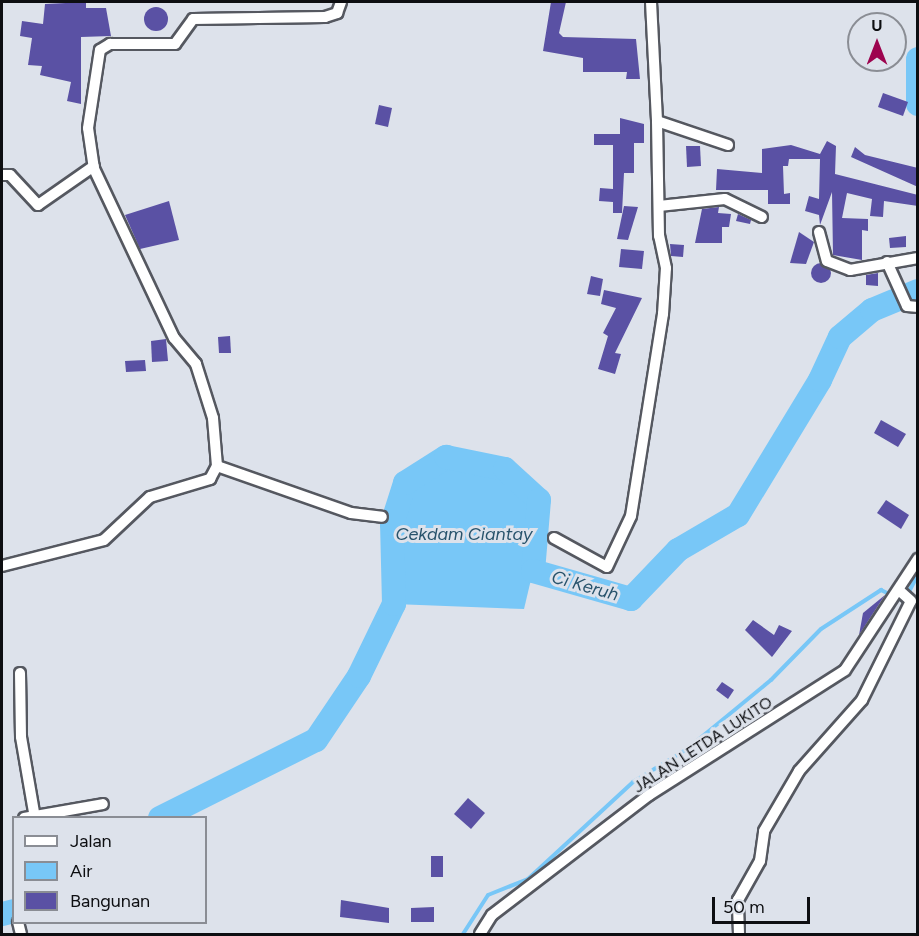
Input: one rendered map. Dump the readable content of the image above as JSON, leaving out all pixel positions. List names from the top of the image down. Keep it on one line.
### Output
{"streets":{"street":["JALAN LETDA LUKITO"]},"water":["Cekdam Ciantay","Ci Keruh"],"legend":["Jalan","Air","Bangunan"],"scale_bar":"50 m","north":"top"}
